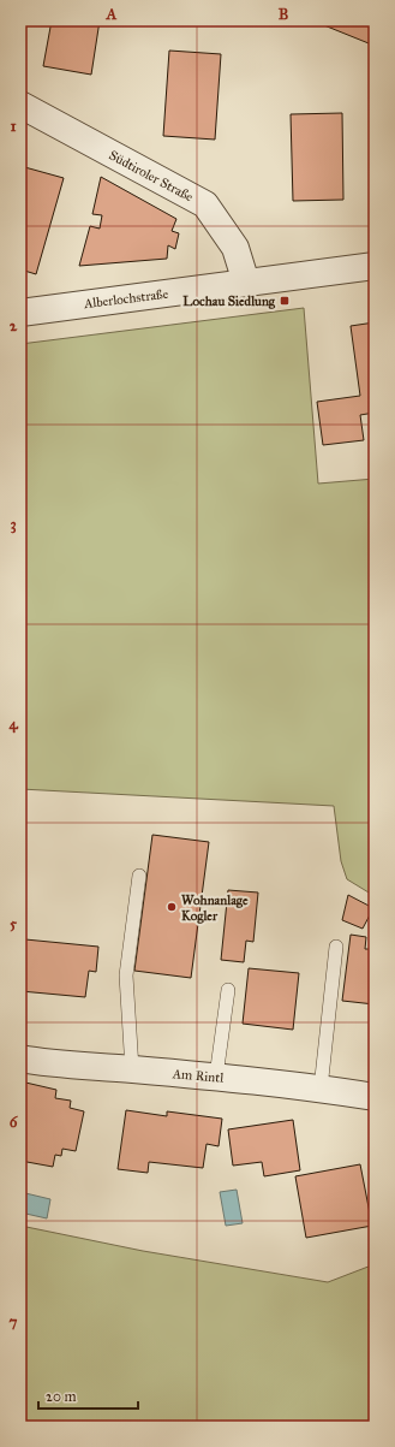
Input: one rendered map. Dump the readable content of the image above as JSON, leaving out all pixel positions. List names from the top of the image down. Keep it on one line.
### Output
{"streets":{"street":["Südtiroler Straße","Alberlochstraße","Am Rintl"]},"crossings":[["Südtiroler Straße","Alberlochstraße"]],"places":{"transit":["Lochau Siedlung"],"other":["Wohnanlage Kogler"]},"scale_bar":"20 m","grid":{"columns":["A","B"],"rows":["1","2","3","4","5","6","7"]}}
